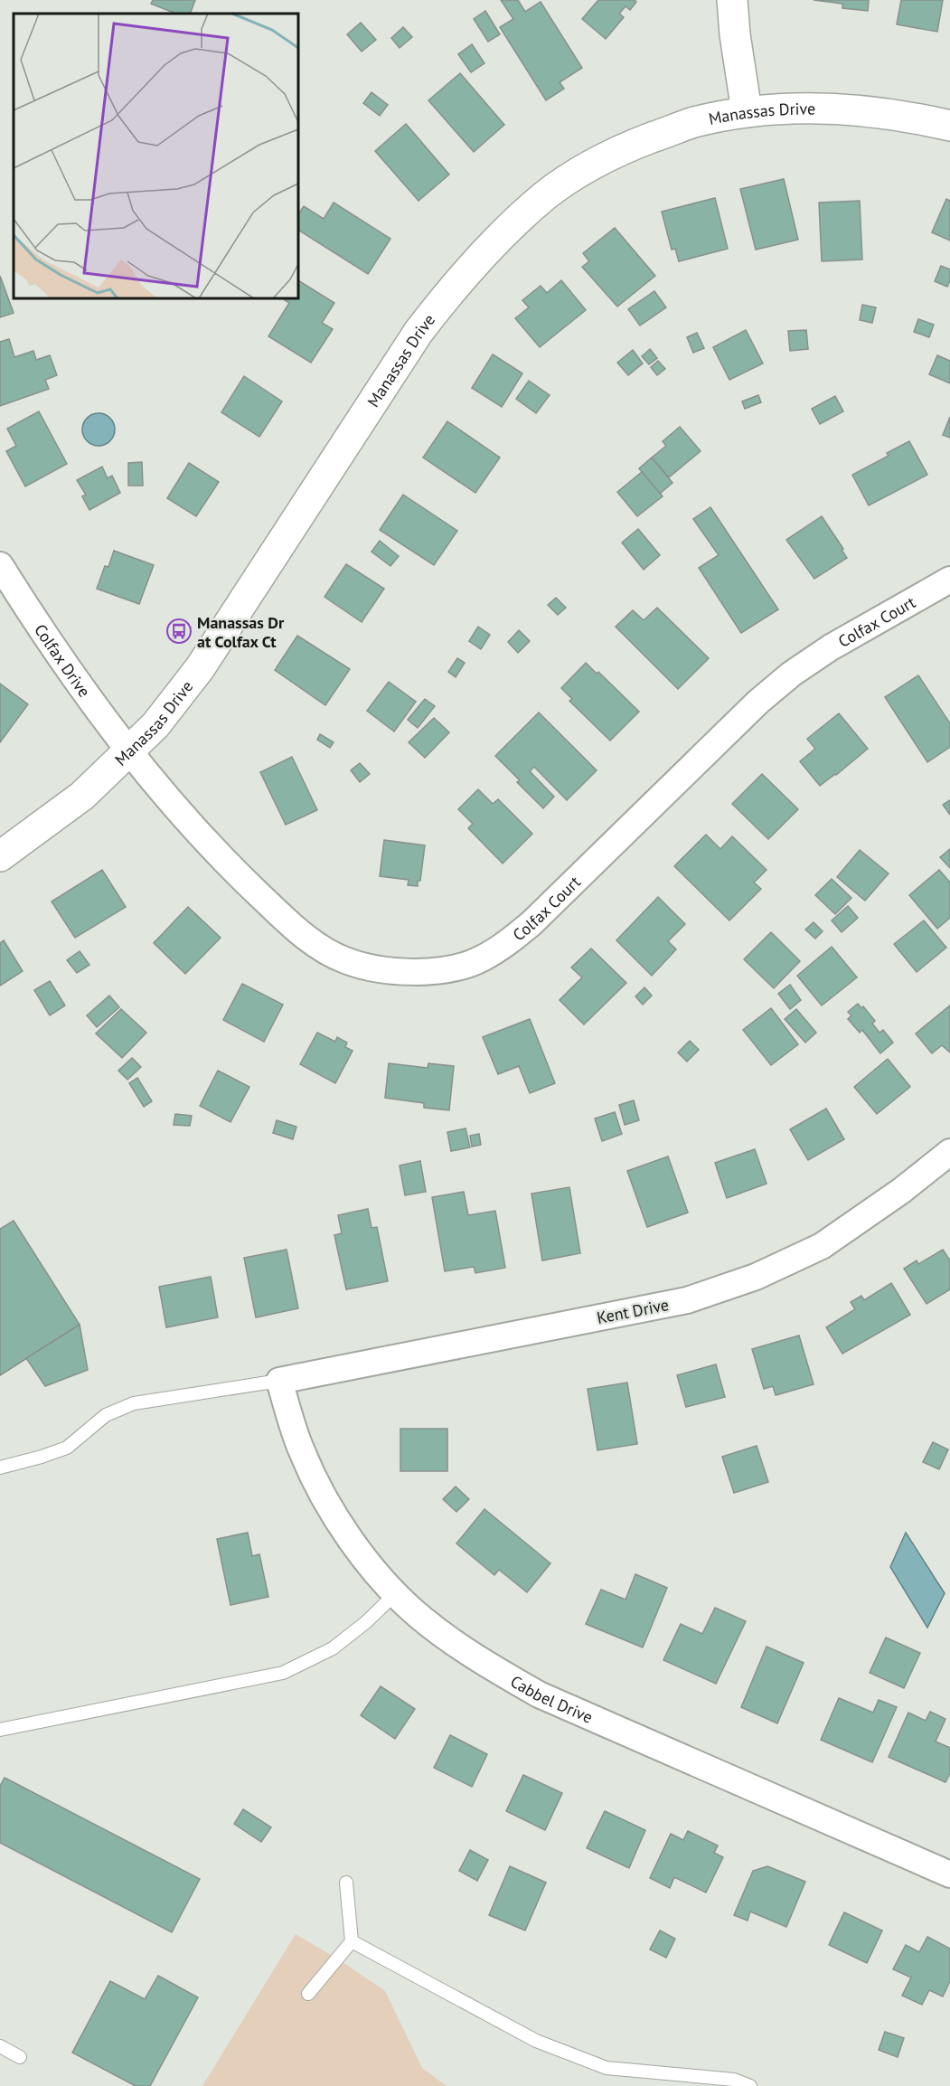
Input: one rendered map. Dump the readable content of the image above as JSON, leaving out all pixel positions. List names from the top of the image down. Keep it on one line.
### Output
{"streets":{"main road":["Manassas Drive"],"street":["Colfax Court","Colfax Drive","Kent Drive","Cabbel Drive"]},"crossings":[["Manassas Drive","Colfax Court"],["Manassas Drive","Colfax Drive"],["Colfax Court","Colfax Drive"],["Kent Drive","Cabbel Drive"]],"places":{"bus stop":["Manassas Dr at Colfax Ct"]}}
